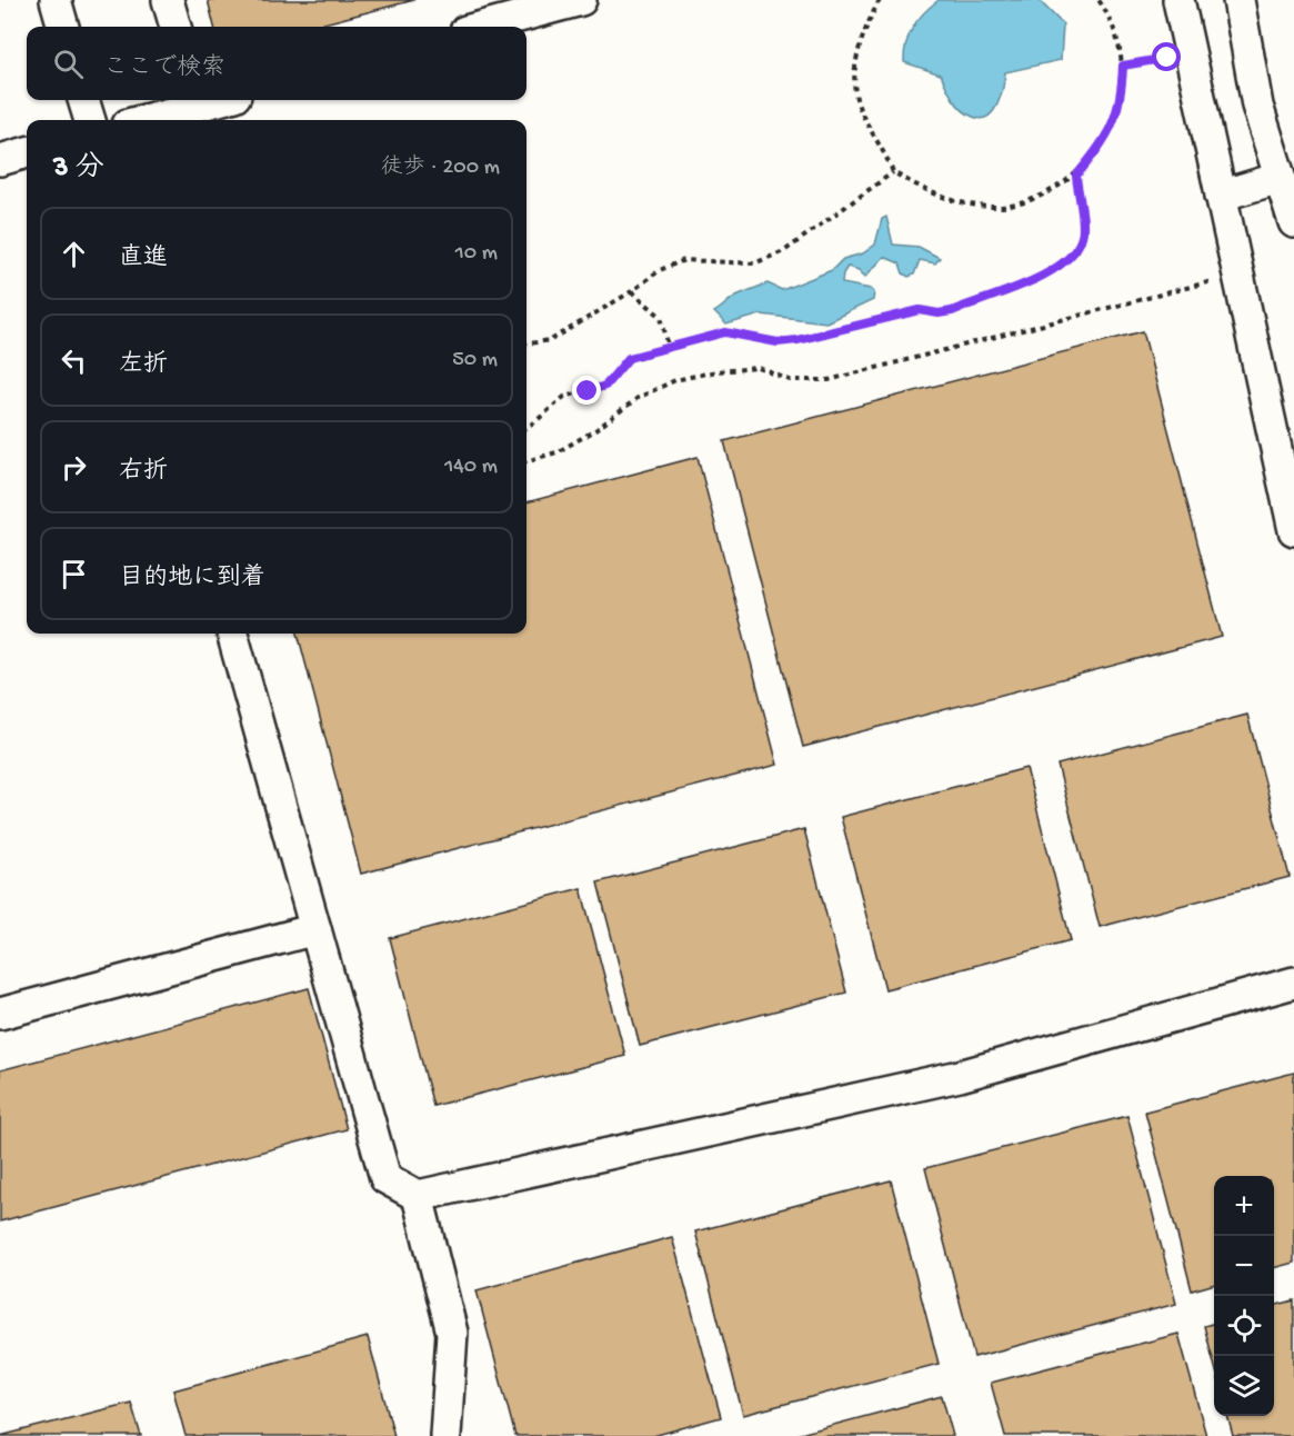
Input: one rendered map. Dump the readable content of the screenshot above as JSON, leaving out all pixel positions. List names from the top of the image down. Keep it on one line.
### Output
{"page":{"search":"ここで検索","heading":["3 分","徒歩 · 200 m"],"list":[["直進","10 m"],["左折","50 m"],["右折","140 m"],"目的地に到着"],"map_buttons":["+","−"]}}
